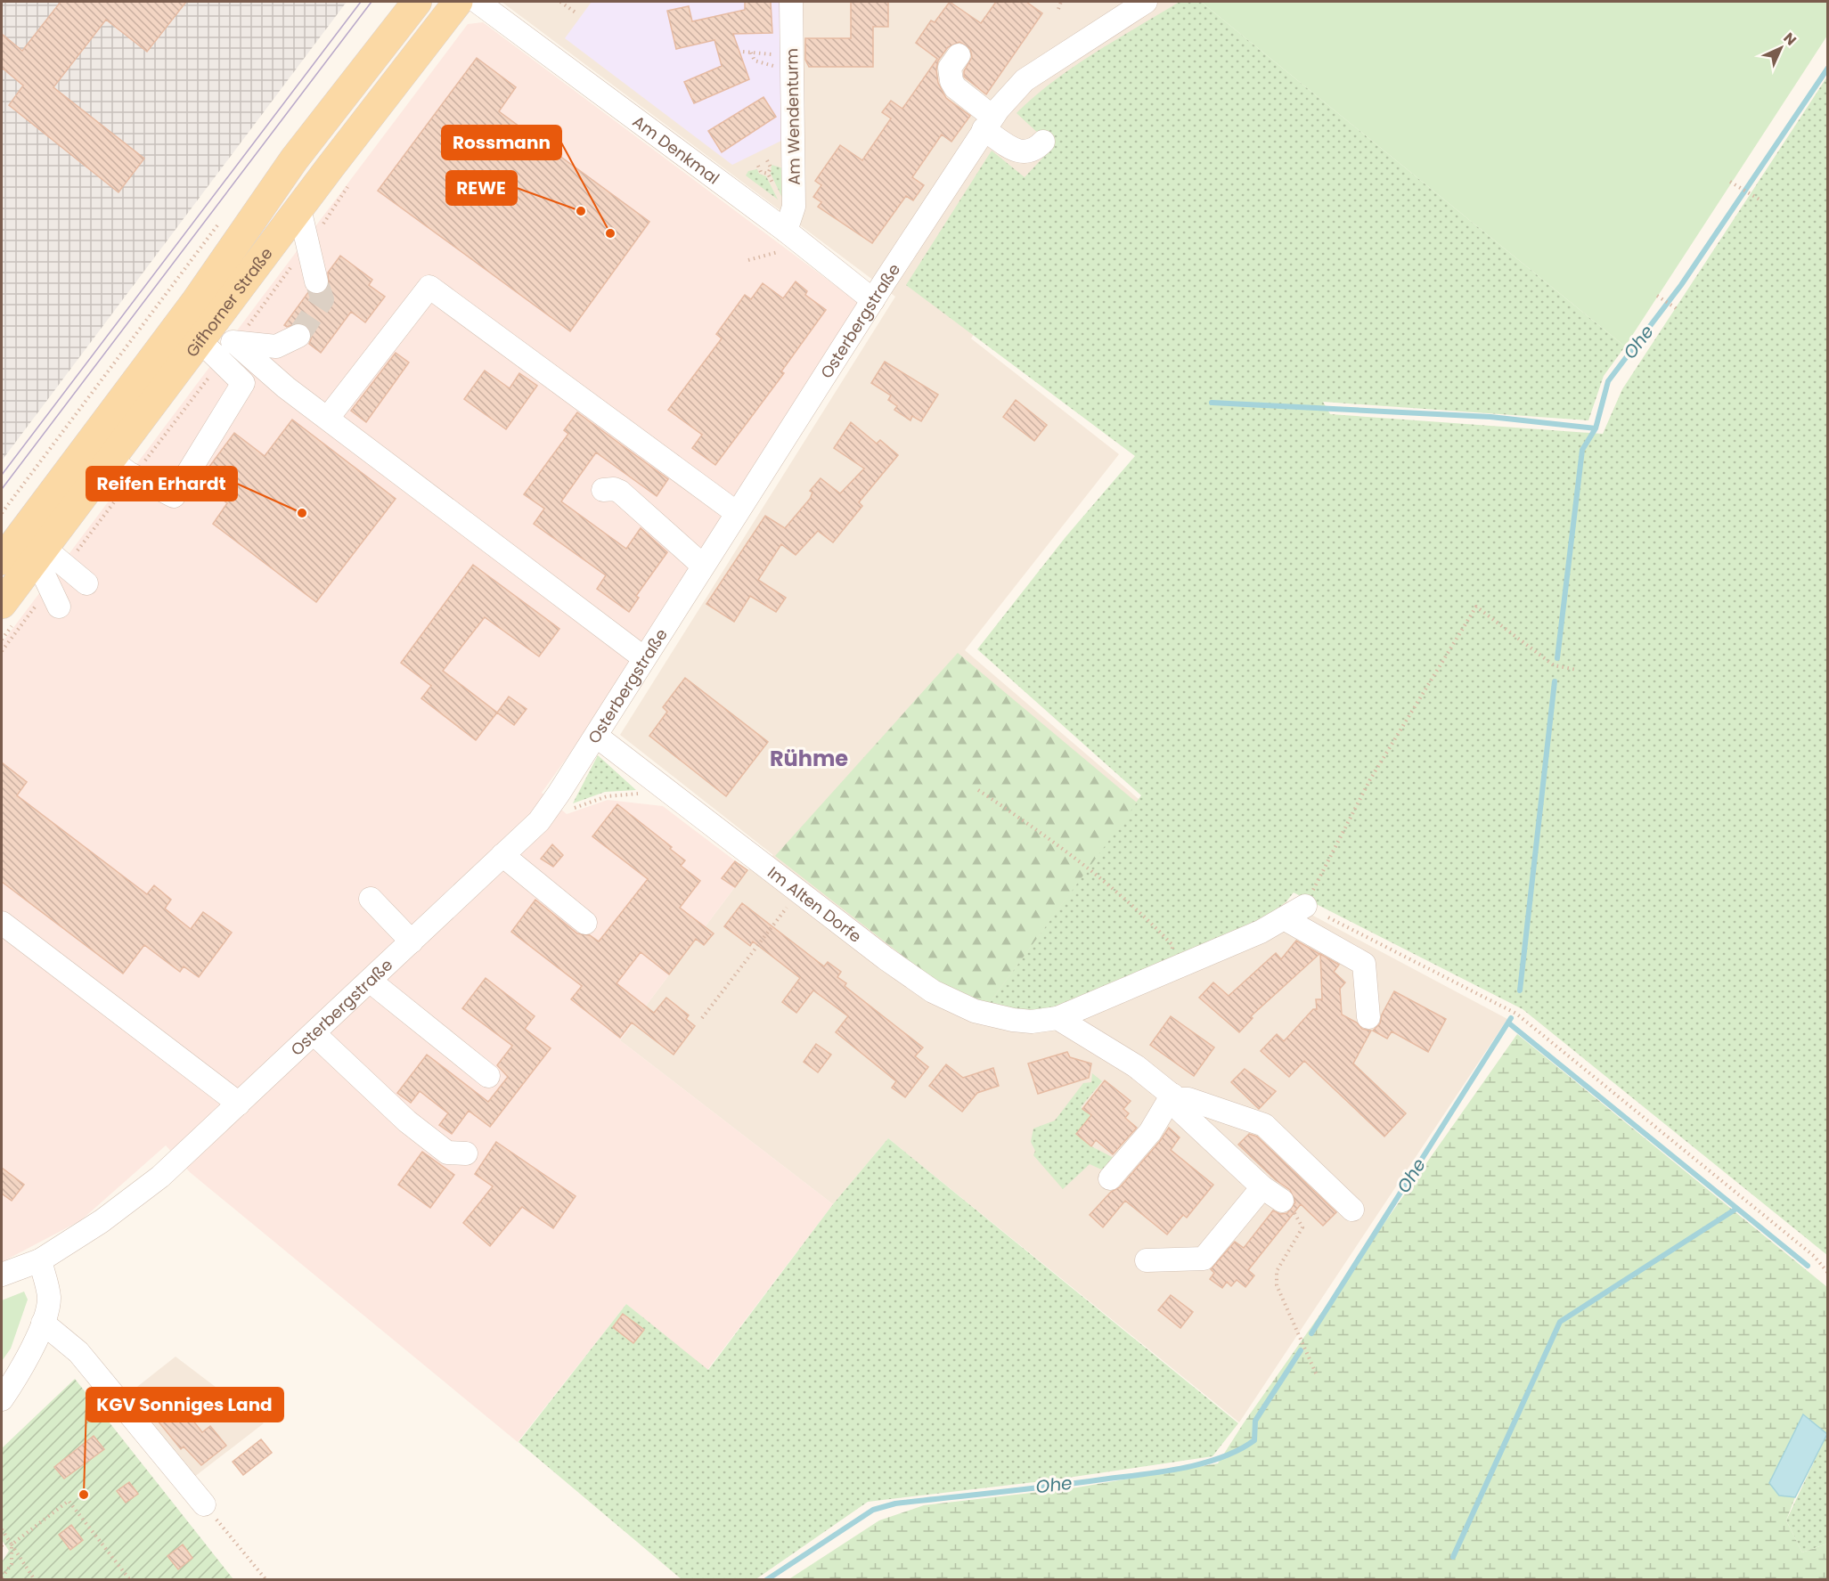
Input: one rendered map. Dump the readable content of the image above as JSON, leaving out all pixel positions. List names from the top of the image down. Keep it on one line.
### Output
{"streets":{"main road":["Gifhorner Straße"],"street":["Am Wendenturm","Am Denkmal","Osterbergstraße","Im Alten Dorfe"]},"crossings":[["Am Wendenturm","Am Denkmal"],["Am Denkmal","Osterbergstraße"],["Osterbergstraße","Im Alten Dorfe"]],"districts":["Rühme"],"water":["Ohe"],"places":["REWE","Rossmann","Reifen Erhardt","KGV Sonniges Land"],"north":"top right"}
